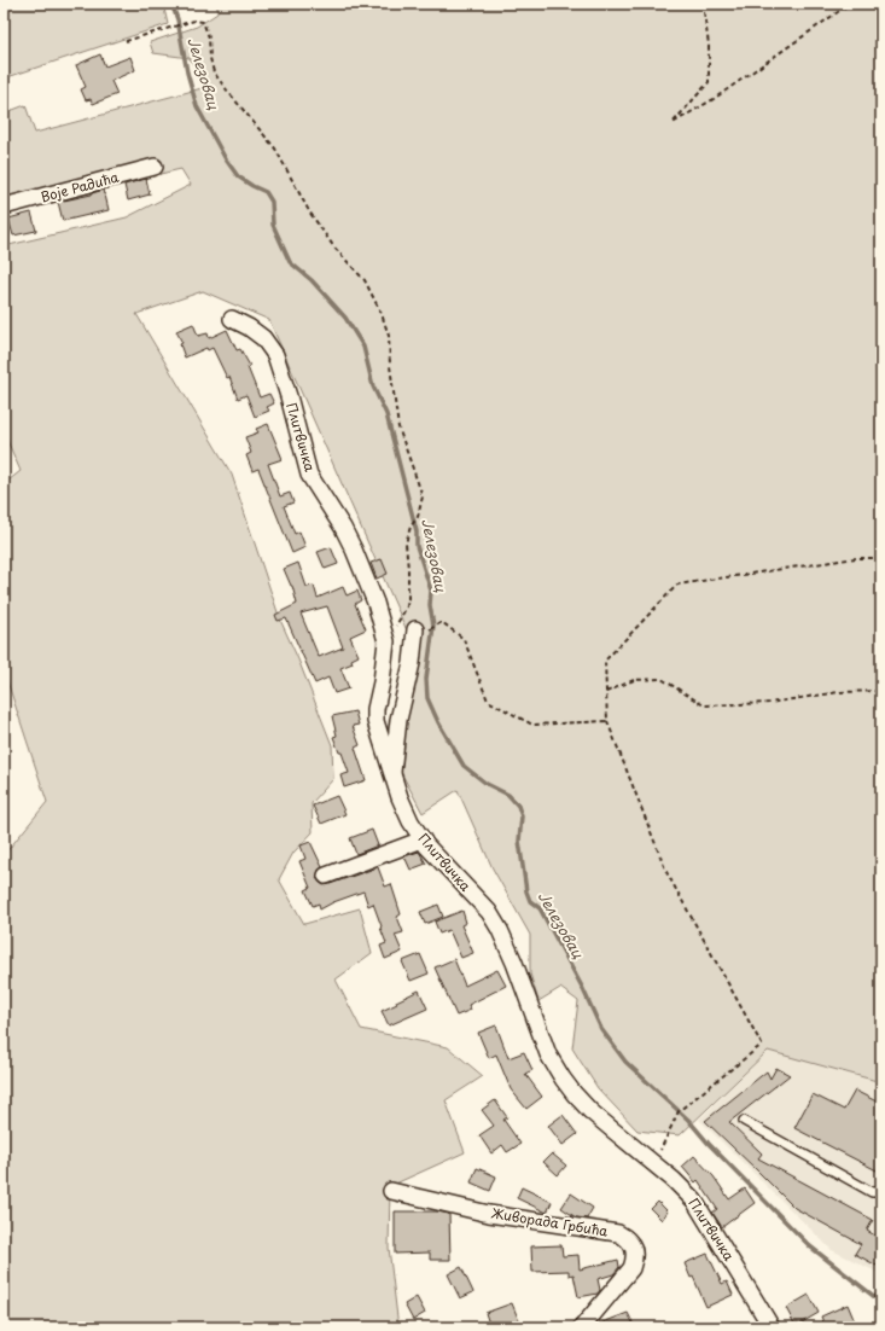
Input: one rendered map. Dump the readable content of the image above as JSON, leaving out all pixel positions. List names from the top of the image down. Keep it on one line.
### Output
{"streets":{"street":["Воје Радића","Плитвичка","Живорада Грбића"]},"water":["Јелезовац"]}
